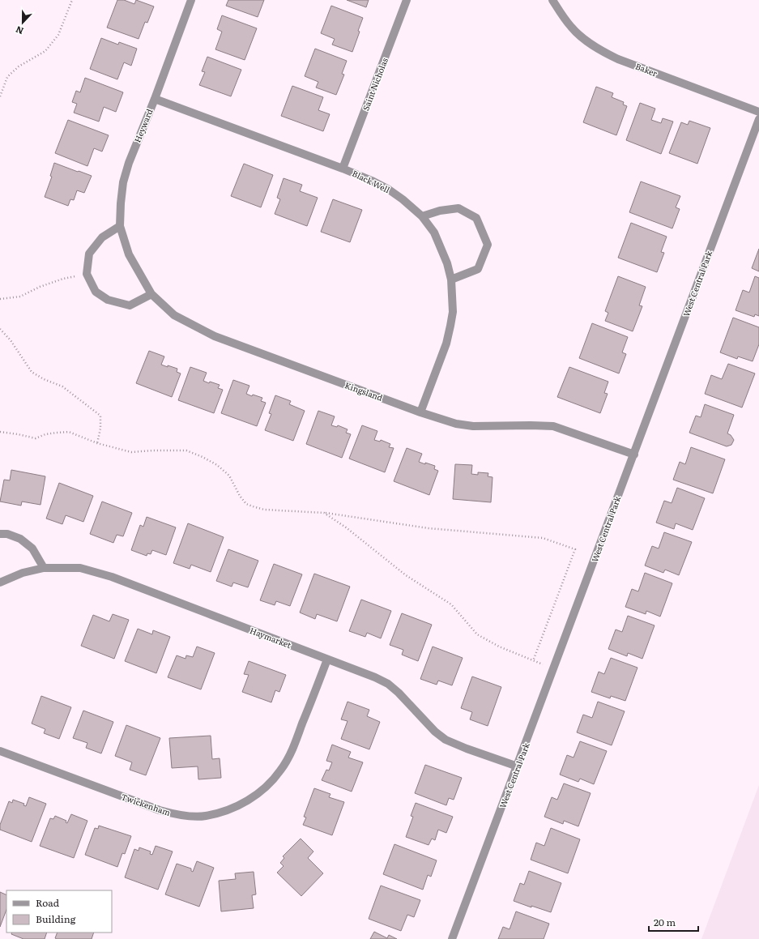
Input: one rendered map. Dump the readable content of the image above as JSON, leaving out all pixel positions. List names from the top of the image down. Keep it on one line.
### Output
{"streets":{"street":["Baker","Saint Nicholas","Heyward","Black Well","West Central Park","Kingsland","Haymarket","Twickenham"]},"crossings":[["Saint Nicholas","Black Well"],["Heyward","Black Well"],["Heyward","Kingsland"],["Black Well","Kingsland"],["West Central Park","Kingsland"],["West Central Park","Haymarket"],["Haymarket","Twickenham"]],"legend":["Road","Building"],"scale_bar":"20 m","north":"bottom"}
